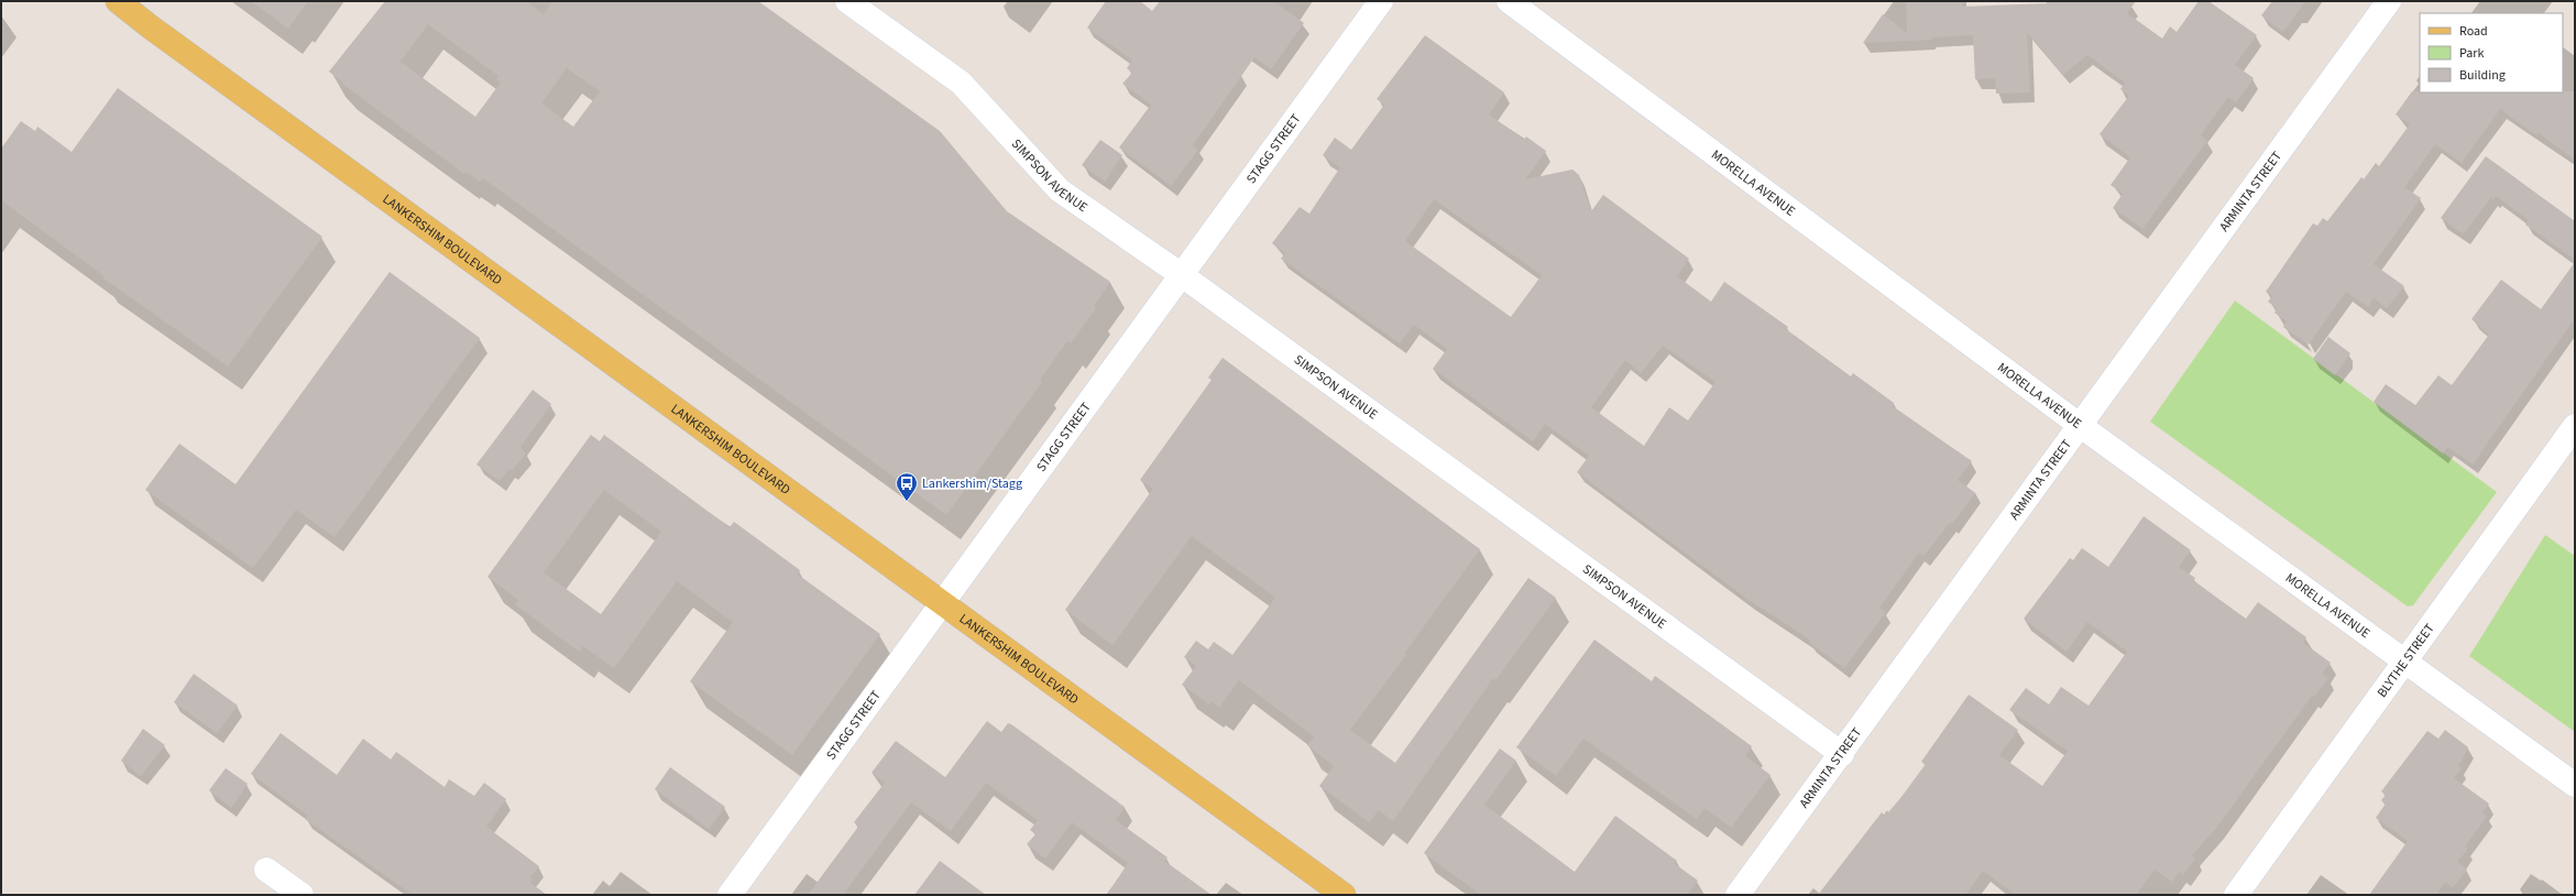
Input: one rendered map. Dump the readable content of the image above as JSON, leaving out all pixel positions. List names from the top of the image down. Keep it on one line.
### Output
{"streets":{"main road":["LANKERSHIM BOULEVARD"],"street":["STAGG STREET","SIMPSON AVENUE","MORELLA AVENUE","ARMINTA STREET","BLYTHE STREET"]},"crossings":[["STAGG STREET","SIMPSON AVENUE"],["STAGG STREET","LANKERSHIM BOULEVARD"],["SIMPSON AVENUE","ARMINTA STREET"],["MORELLA AVENUE","ARMINTA STREET"],["MORELLA AVENUE","BLYTHE STREET"]],"places":{"bus stop":["Lankershim/Stagg"]},"legend":["Road","Park","Building"]}
